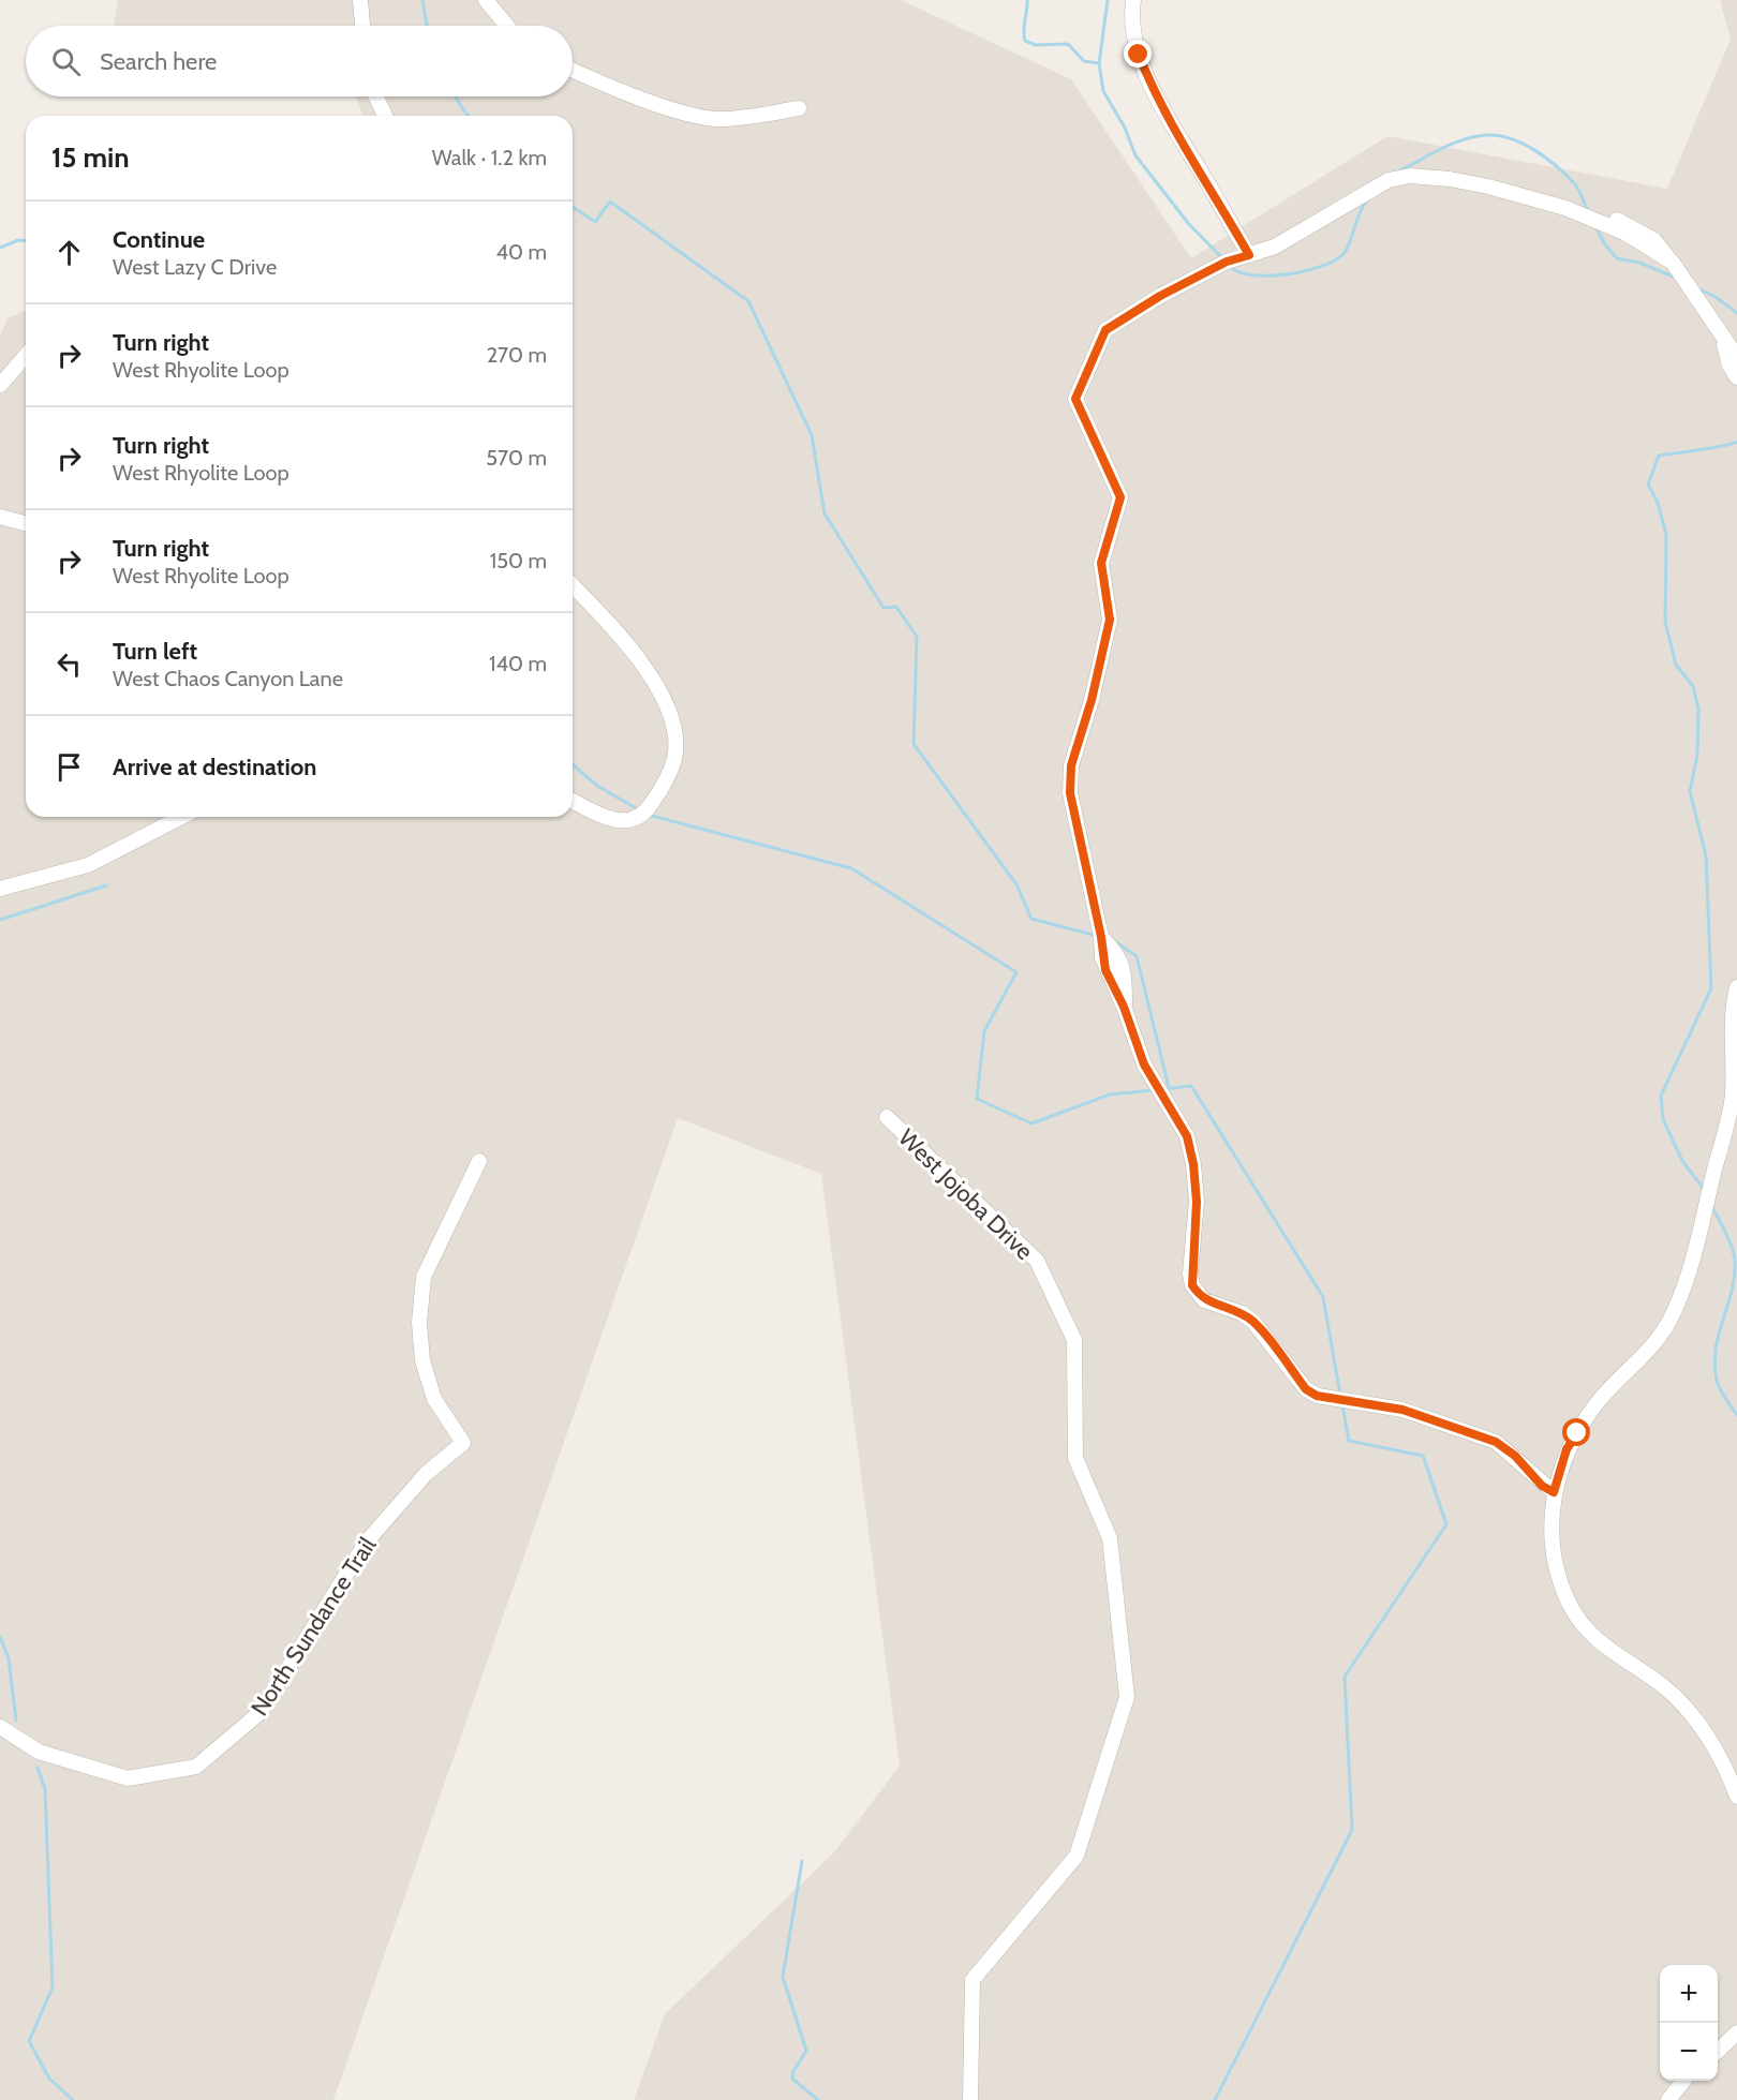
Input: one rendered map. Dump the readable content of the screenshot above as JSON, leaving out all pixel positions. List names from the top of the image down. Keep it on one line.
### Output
{"streets":{"street":["West Jojoba Drive","North Sundance Trail"]},"page":{"search":"Search here","heading":["15 min","Walk · 1.2 km"],"list":[["Continue","West Lazy C Drive","40 m"],["Turn right","West Rhyolite Loop","270 m"],["Turn right","West Rhyolite Loop","570 m"],["Turn right","West Rhyolite Loop","150 m"],["Turn left","West Chaos Canyon Lane","140 m"],"Arrive at destination"],"map_buttons":["+","−"]}}
